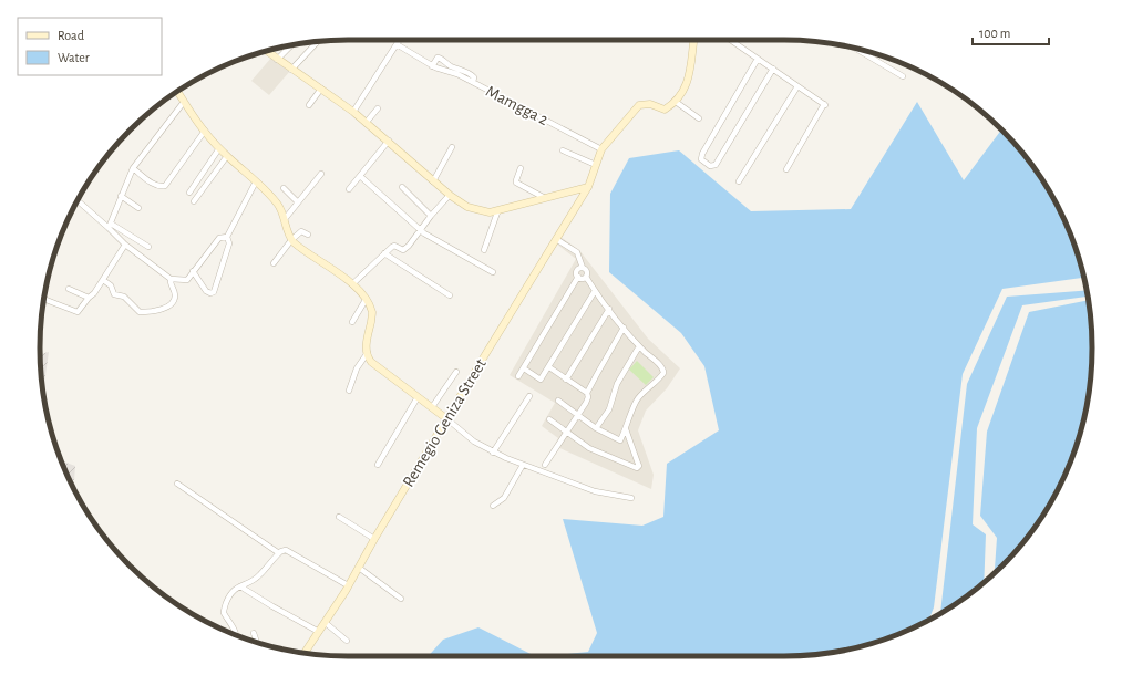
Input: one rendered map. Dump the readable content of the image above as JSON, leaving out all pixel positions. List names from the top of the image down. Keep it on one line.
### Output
{"streets":{"street":["Mamgga 2","Remegio Geniza Street"]},"legend":["Road","Water"],"scale_bar":"100 m"}
